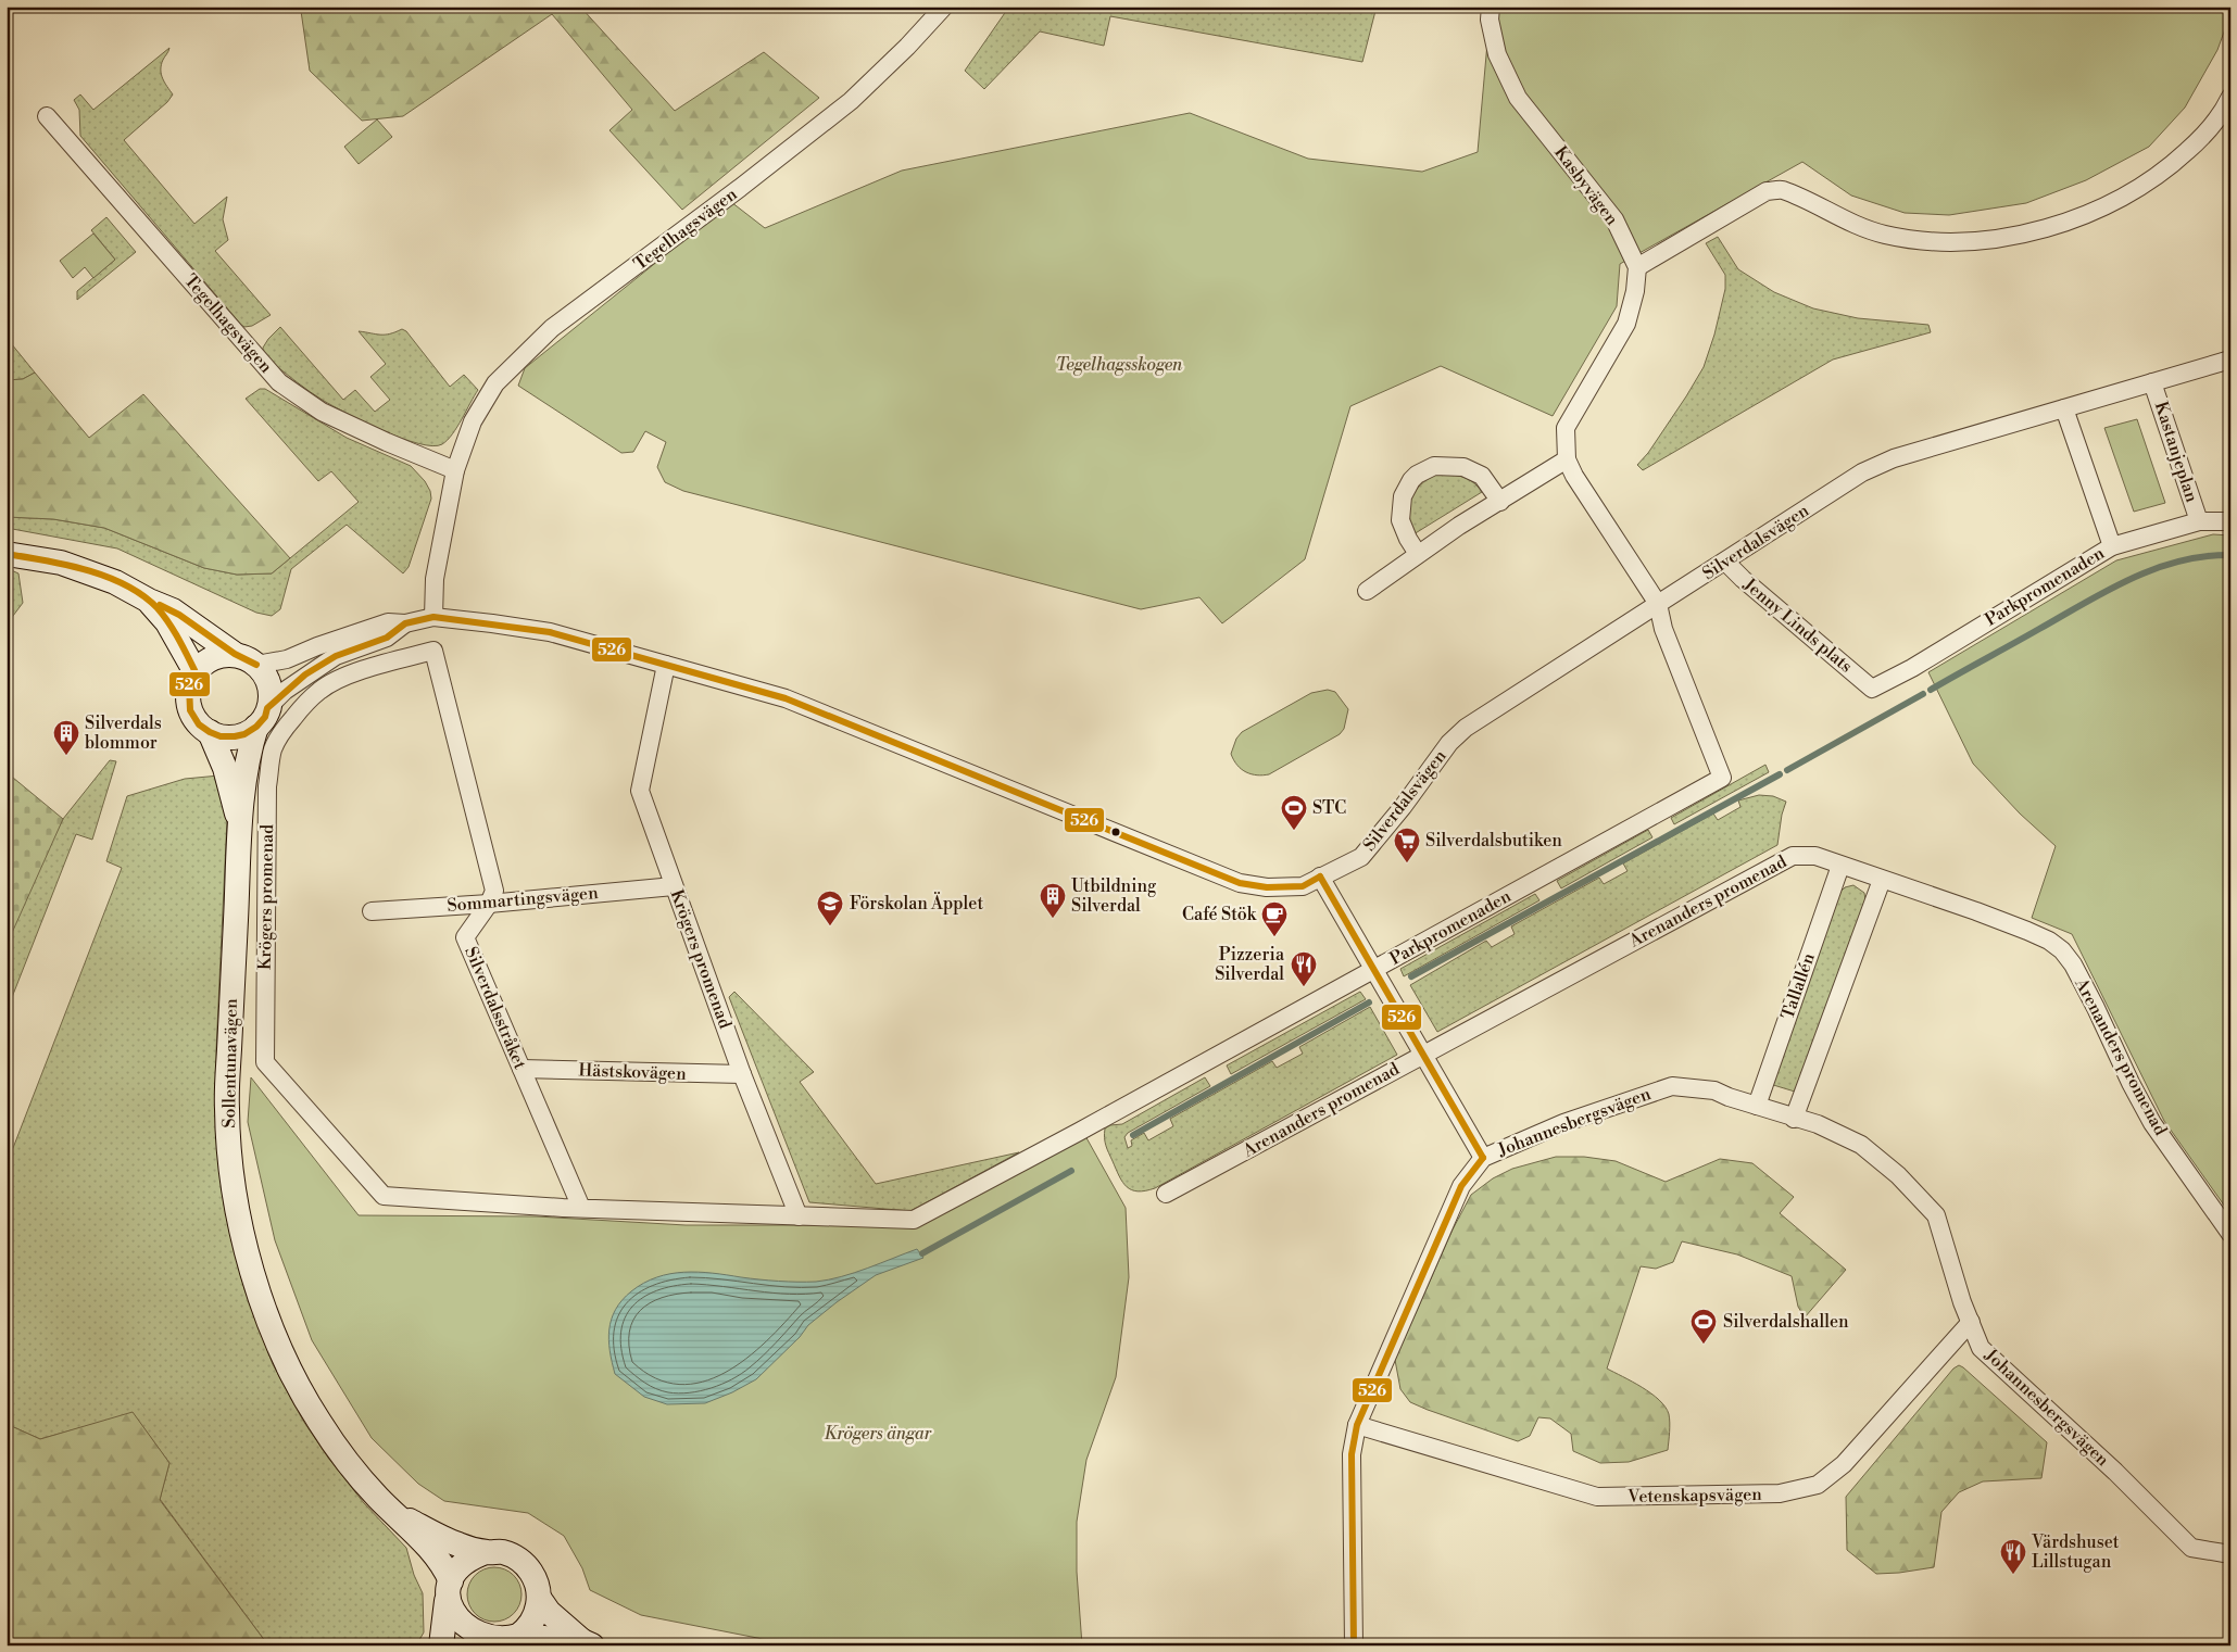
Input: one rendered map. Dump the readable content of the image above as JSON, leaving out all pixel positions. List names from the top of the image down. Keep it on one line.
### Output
{"streets":{"street":["Kasbyvägen","Tegelhagsvägen","Kastanjeplan","Silverdalsvägen","Parkpromenaden","Jenny Linds plats","Krögers promenad","Sommartingsvägen","Arenanders promenad","Tallallén","Silverdalsstråket","Sollentunavägen","Hästskovägen","Johannesbergsvägen","Vetenskapsvägen"]},"crossings":[["Tegelhagsvägen","Silverdalsvägen"],["Kastanjeplan","Silverdalsvägen"],["Kastanjeplan","Parkpromenaden"],["Silverdalsvägen","Parkpromenaden"],["Silverdalsvägen","Jenny Linds plats"],["Silverdalsvägen","Krögers promenad"],["Silverdalsvägen","Sollentunavägen"],["Parkpromenaden","Jenny Linds plats"],["Parkpromenaden","Krögers promenad"],["Parkpromenaden","Silverdalsstråket"],["Krögers promenad","Sommartingsvägen"],["Krögers promenad","Silverdalsstråket"],["Krögers promenad","Hästskovägen"],["Sommartingsvägen","Silverdalsstråket"],["Arenanders promenad","Tallallén"],["Tallallén","Johannesbergsvägen"],["Silverdalsstråket","Hästskovägen"],["Johannesbergsvägen","Vetenskapsvägen"]],"parks":["Tegelhagsskogen","Krögers ängar"],"places":{"building":["Silverdals blommor","Utbildning Silverdal"],"sports":["STC","Silverdalshallen"],"supermarket":["Silverdalsbutiken"],"school or university":["Förskolan Äpplet"],"cafe":["Café Stök"],"restaurant":["Pizzeria Silverdal","Värdshuset Lillstugan"]},"lines":["transit line 526"]}
